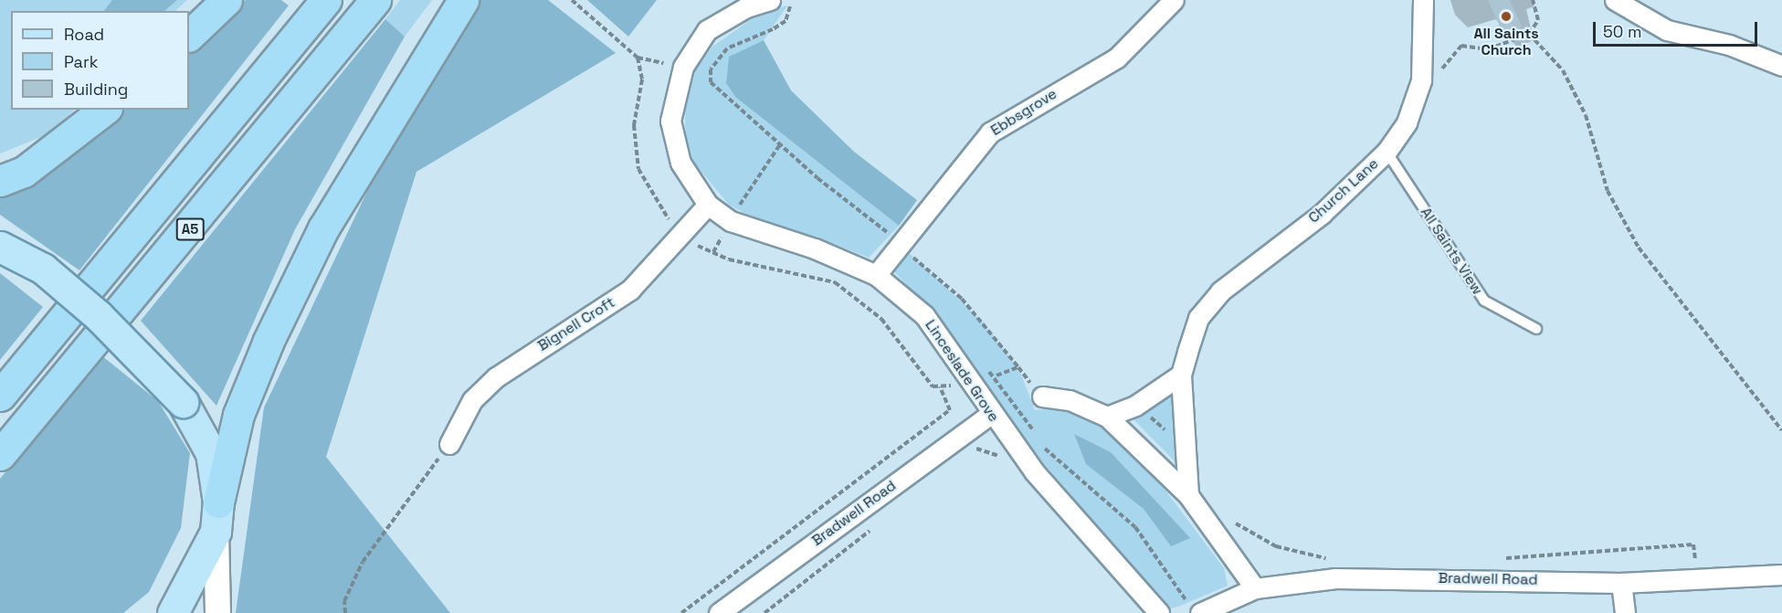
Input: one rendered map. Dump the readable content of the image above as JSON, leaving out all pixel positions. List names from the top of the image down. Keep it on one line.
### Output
{"streets":{"highway":["A5"],"street":["Ebbsgrove","Church Lane","Bignell Croft","Linceslade Grove","Bradwell Road"],"lane":["All Saints View"]},"crossings":[["Ebbsgrove","Linceslade Grove"],["Church Lane","All Saints View"],["Bignell Croft","Linceslade Grove"],["Linceslade Grove","Bradwell Road"]],"places":["All Saints Church"],"legend":["Road","Park","Building"],"scale_bar":"50 m"}
